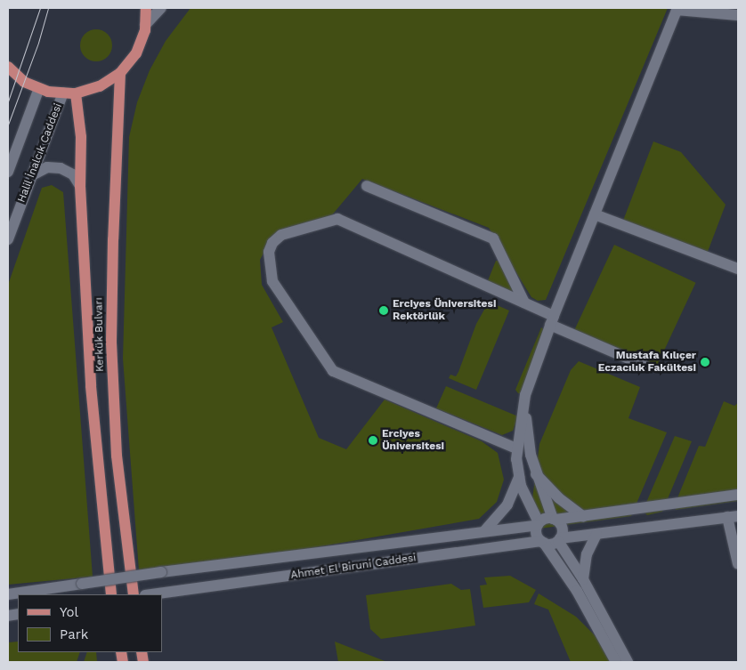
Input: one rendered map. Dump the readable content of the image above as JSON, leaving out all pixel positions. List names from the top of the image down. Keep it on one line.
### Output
{"streets":{"main road":["Kerkük Bulvarı"],"street":["Halil İnalcık Caddesi","Ahmet El Biruni Caddesi"]},"places":["Erciyes Üniversitesi Rektörlük","Mustafa Kılıçer Eczacılık Fakültesi","Erciyes Üniversitesi"],"legend":["Yol","Park"]}
